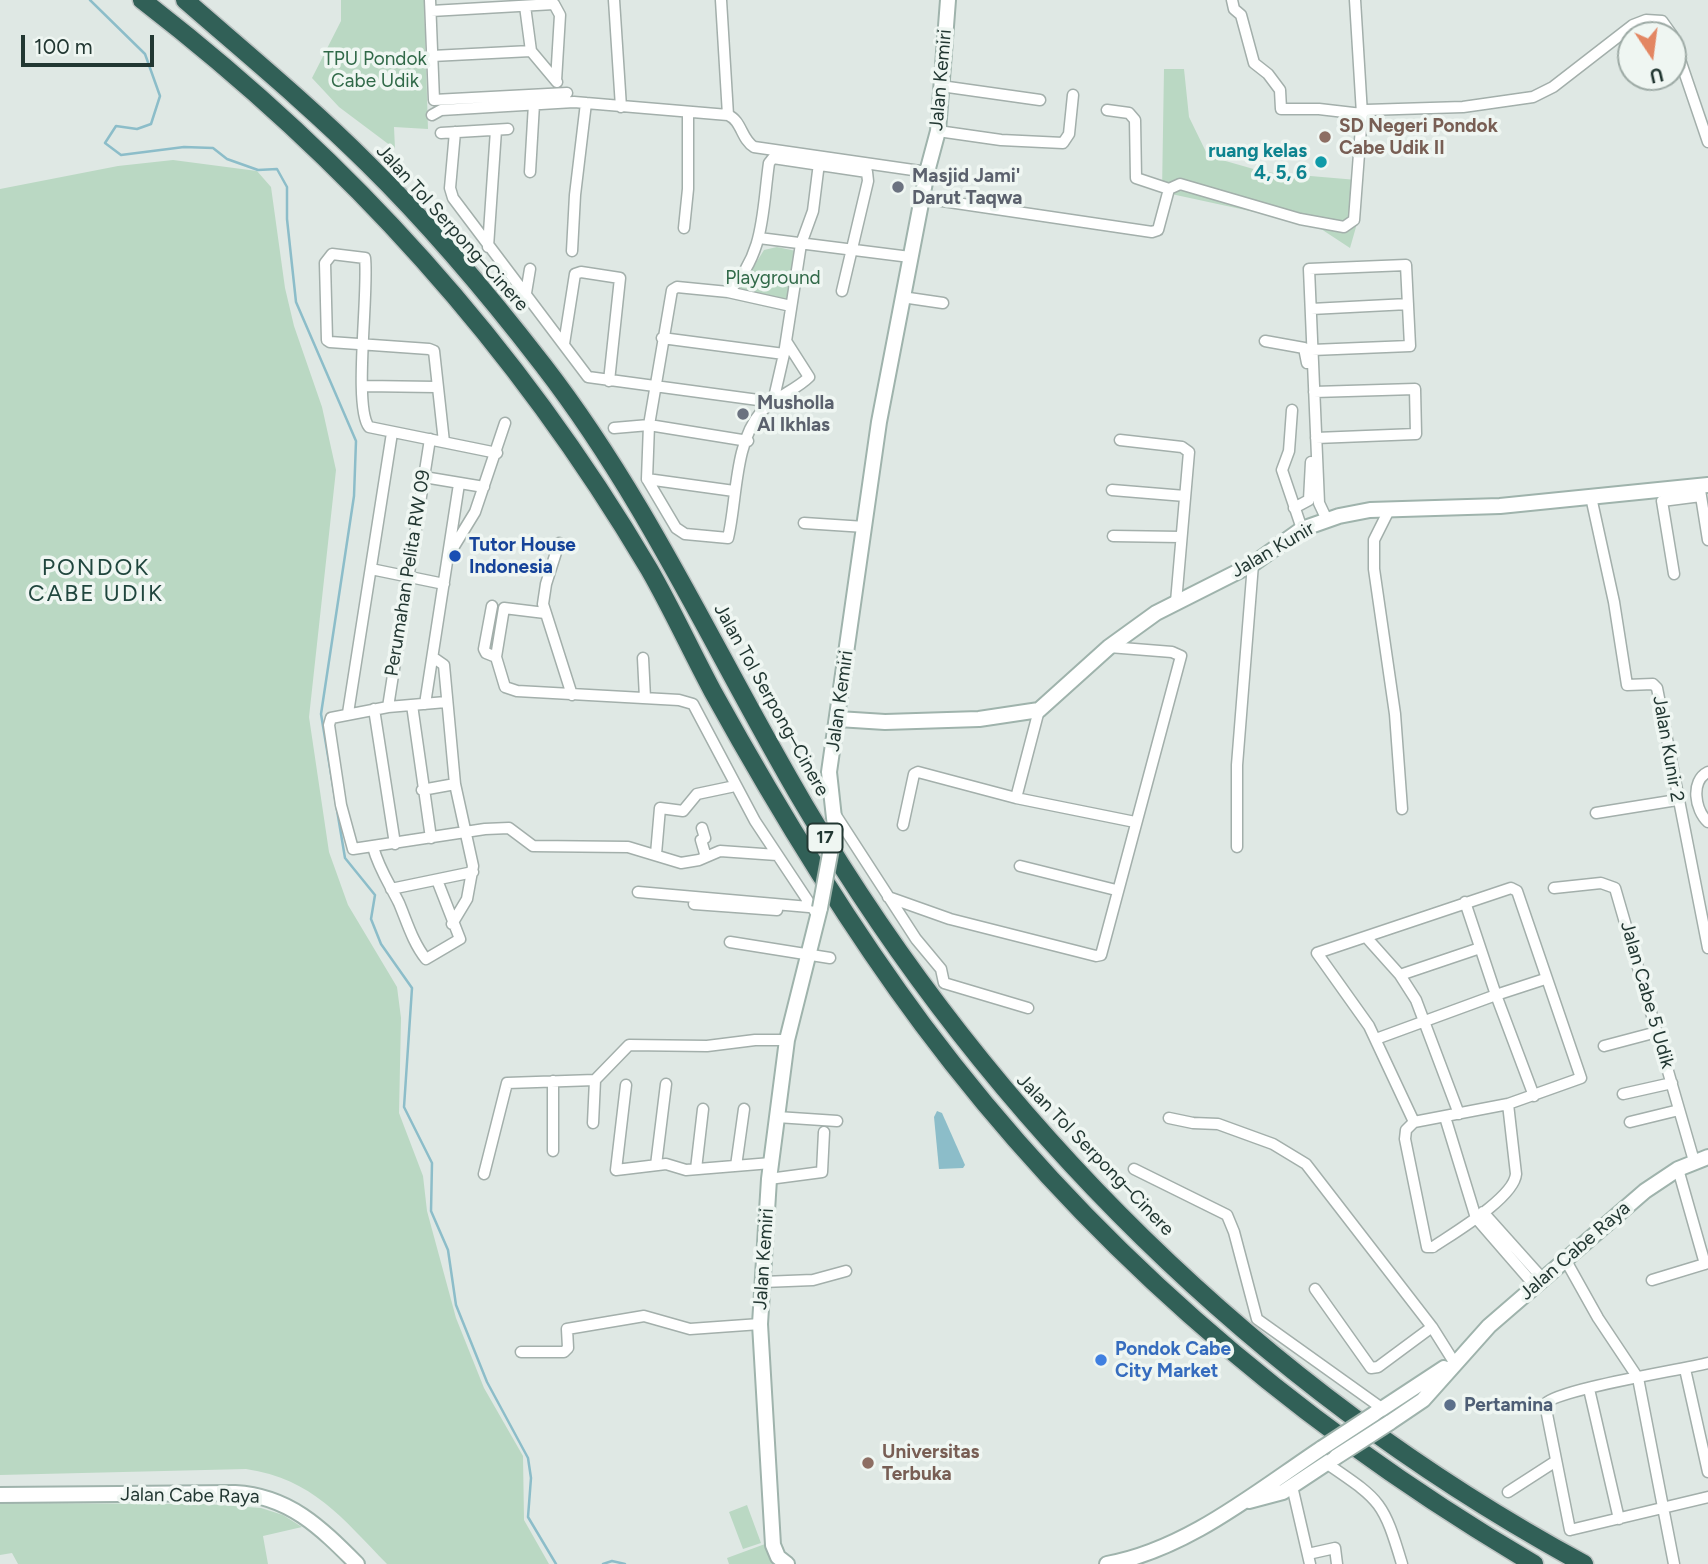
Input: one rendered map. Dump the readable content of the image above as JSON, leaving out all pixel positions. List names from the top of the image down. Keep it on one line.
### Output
{"streets":{"highway":["Jalan Tol Serpong–Cinere","17"],"street":["Jalan Kemiri","Jalan Kunir","Perumahan Pelita RW 09","Jalan Kunir 2","Jalan Cabe 5 Udik","Jalan Cabe Raya"]},"crossings":[["Jalan Kunir","Jalan Kunir 2"],["Jalan Cabe 5 Udik","Jalan Cabe Raya"]],"districts":["PONDOK CABE UDIK"],"parks":["TPU Pondok Cabe Udik","Playground"],"places":["SD Negeri Pondok Cabe Udik II","ruang kelas 4, 5, 6","Masjid Jami' Darut Taqwa","Musholla Al Ikhlas","Tutor House Indonesia","Pondok Cabe City Market","Pertamina","Universitas Terbuka"],"scale_bar":"100 m","north":"bottom"}
